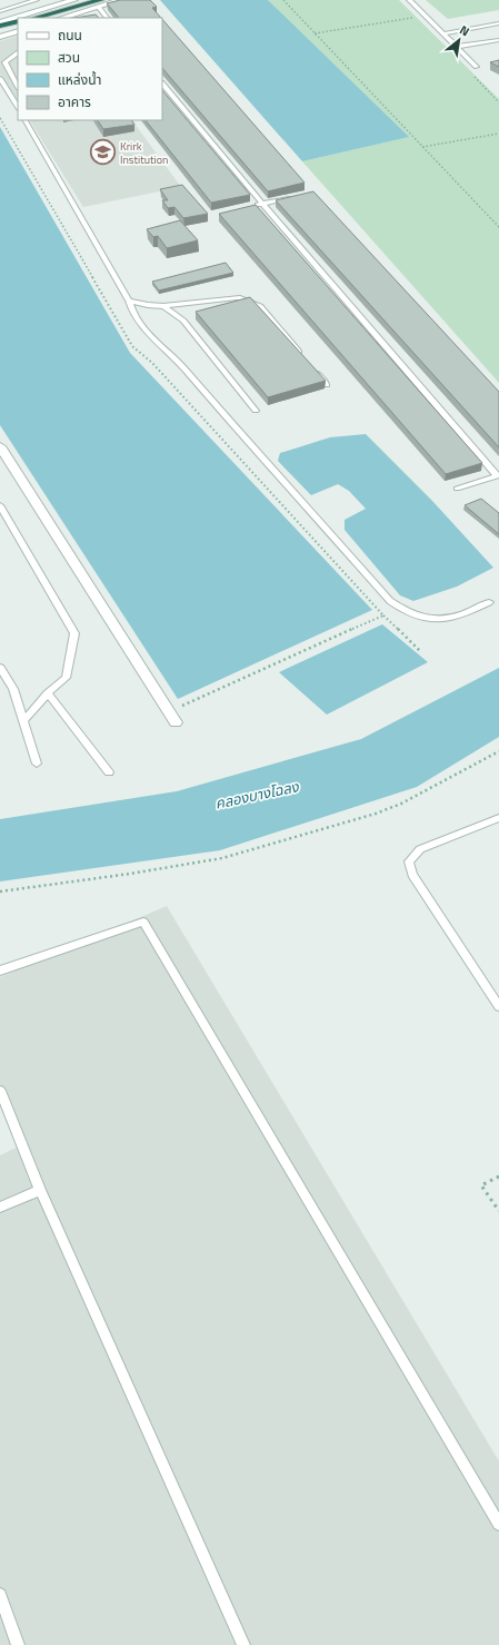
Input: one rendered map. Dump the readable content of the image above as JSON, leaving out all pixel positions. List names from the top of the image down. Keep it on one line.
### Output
{"water":["คลองบางโฉลง"],"places":{"school or university":["Krirk Institution"]},"legend":["ถนน","สวน","แหล่งน้ำ","อาคาร"],"north":"top right"}
